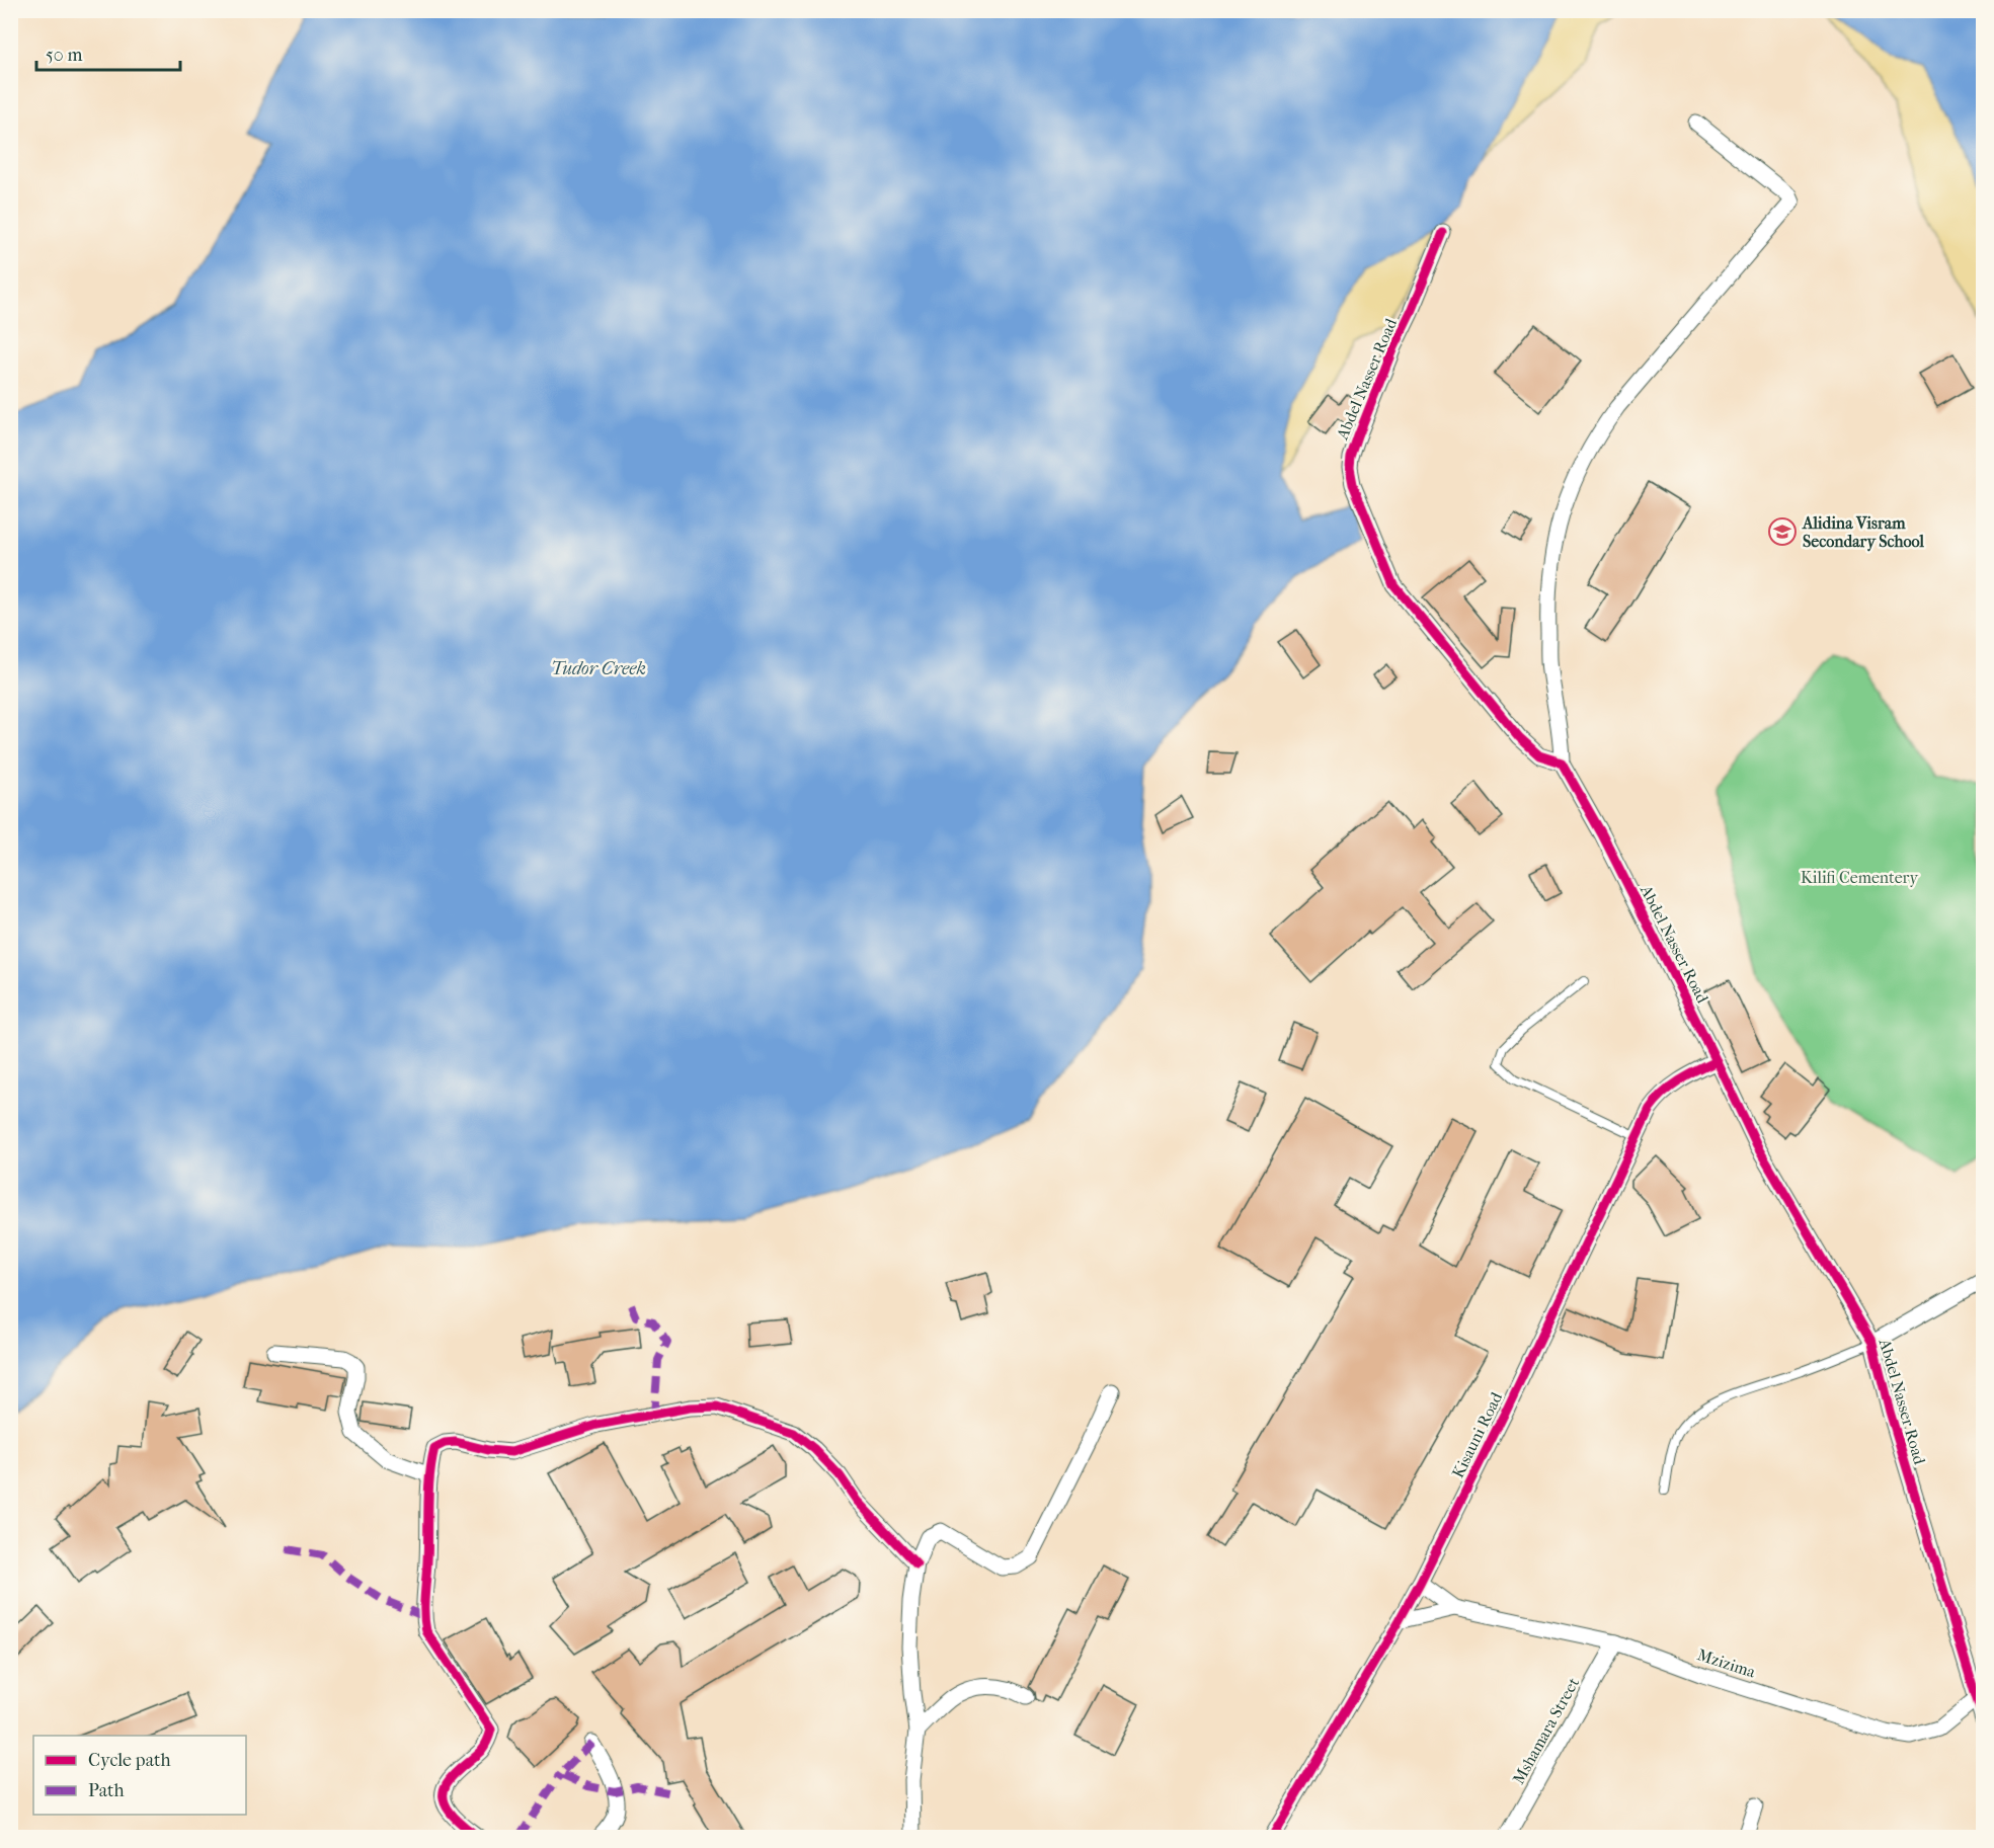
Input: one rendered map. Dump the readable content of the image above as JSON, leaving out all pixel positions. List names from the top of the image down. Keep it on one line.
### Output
{"streets":{"street":["Abdel Nasser Road","Kisauni Road","Mzizima","Mshamara Street"]},"crossings":[["Abdel Nasser Road","Kisauni Road"],["Abdel Nasser Road","Mzizima"],["Mzizima","Mshamara Street"]],"water":["Tudor Creek"],"parks":["Kilifi Cementery"],"places":{"school or university":["Alidina Visram Secondary School"]},"legend":["Cycle path","Path"],"scale_bar":"50 m"}
